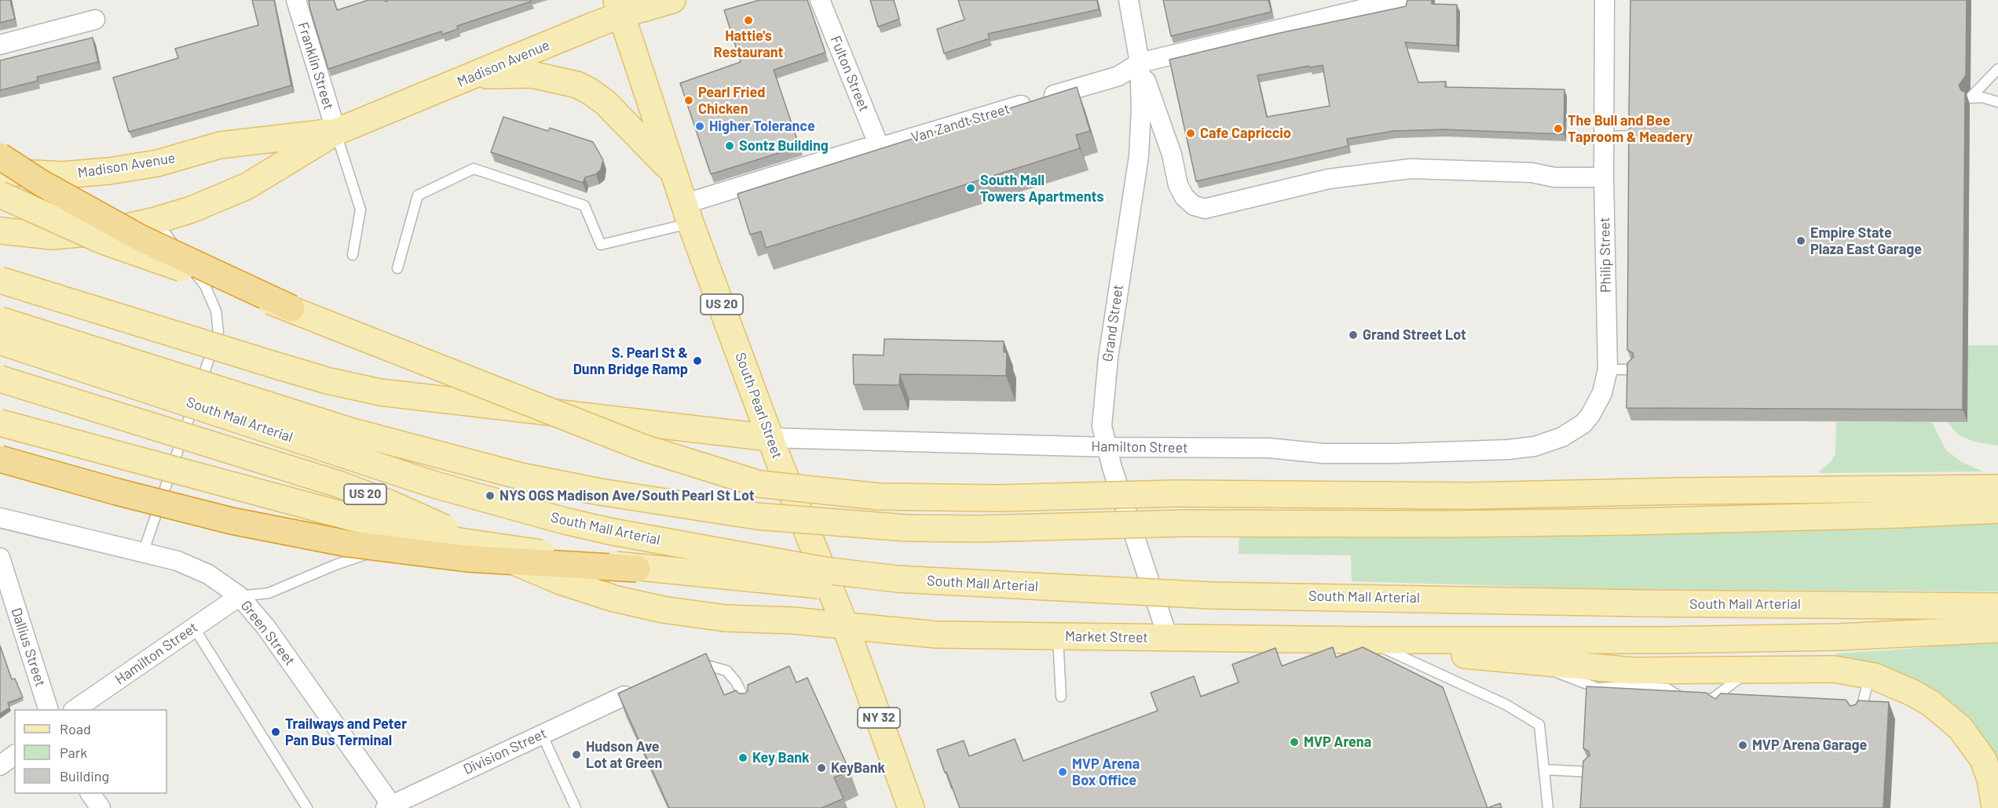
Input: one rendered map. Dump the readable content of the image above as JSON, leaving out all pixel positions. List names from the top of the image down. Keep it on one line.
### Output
{"streets":{"main road":["Madison Avenue","US 20","South Pearl Street","South Mall Arterial","Market Street","NY 32"],"street":["Franklin Street","Fulton Street","Van Zandt Street","Philip Street","Grand Street","Hamilton Street","Green Street","Dallius Street","Division Street"]},"crossings":[["Madison Avenue","Franklin Street"],["Madison Avenue","South Pearl Street"],["Fulton Street","Van Zandt Street"],["Van Zandt Street","Grand Street"],["Van Zandt Street","South Pearl Street"],["Philip Street","Hamilton Street"],["US 20","South Pearl Street"],["US 20","Market Street"],["Grand Street","Hamilton Street"],["Grand Street","Market Street"],["South Pearl Street","Hamilton Street"],["South Pearl Street","Market Street"],["Hamilton Street","Green Street"],["Green Street","Division Street"]],"places":["Hattie's Restaurant","Pearl Fried Chicken","Higher Tolerance","The Bull and Bee Taproom & Meadery","Cafe Capriccio","Sontz Building","South Mall Towers Apartments","Empire State Plaza East Garage","Grand Street Lot","S. Pearl St & Dunn Bridge Ramp","NYS OGS Madison Ave/South Pearl St Lot","Trailways and Peter Pan Bus Terminal","MVP Arena","MVP Arena Garage","Hudson Ave Lot at Green","Key Bank","KeyBank","MVP Arena Box Office"],"legend":["Road","Park","Building"]}
